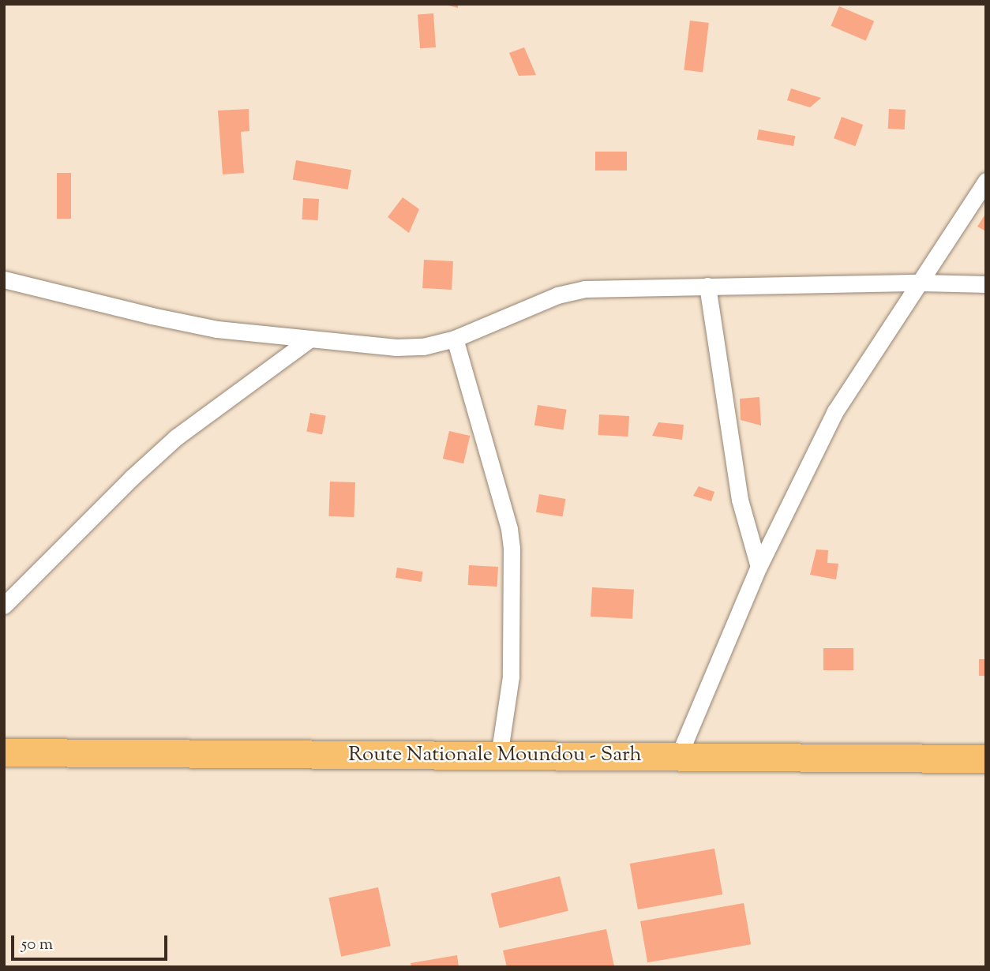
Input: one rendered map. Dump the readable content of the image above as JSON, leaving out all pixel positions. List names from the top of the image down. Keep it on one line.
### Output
{"streets":{"highway":["Route Nationale Moundou - Sarh"]},"scale_bar":"50 m"}
